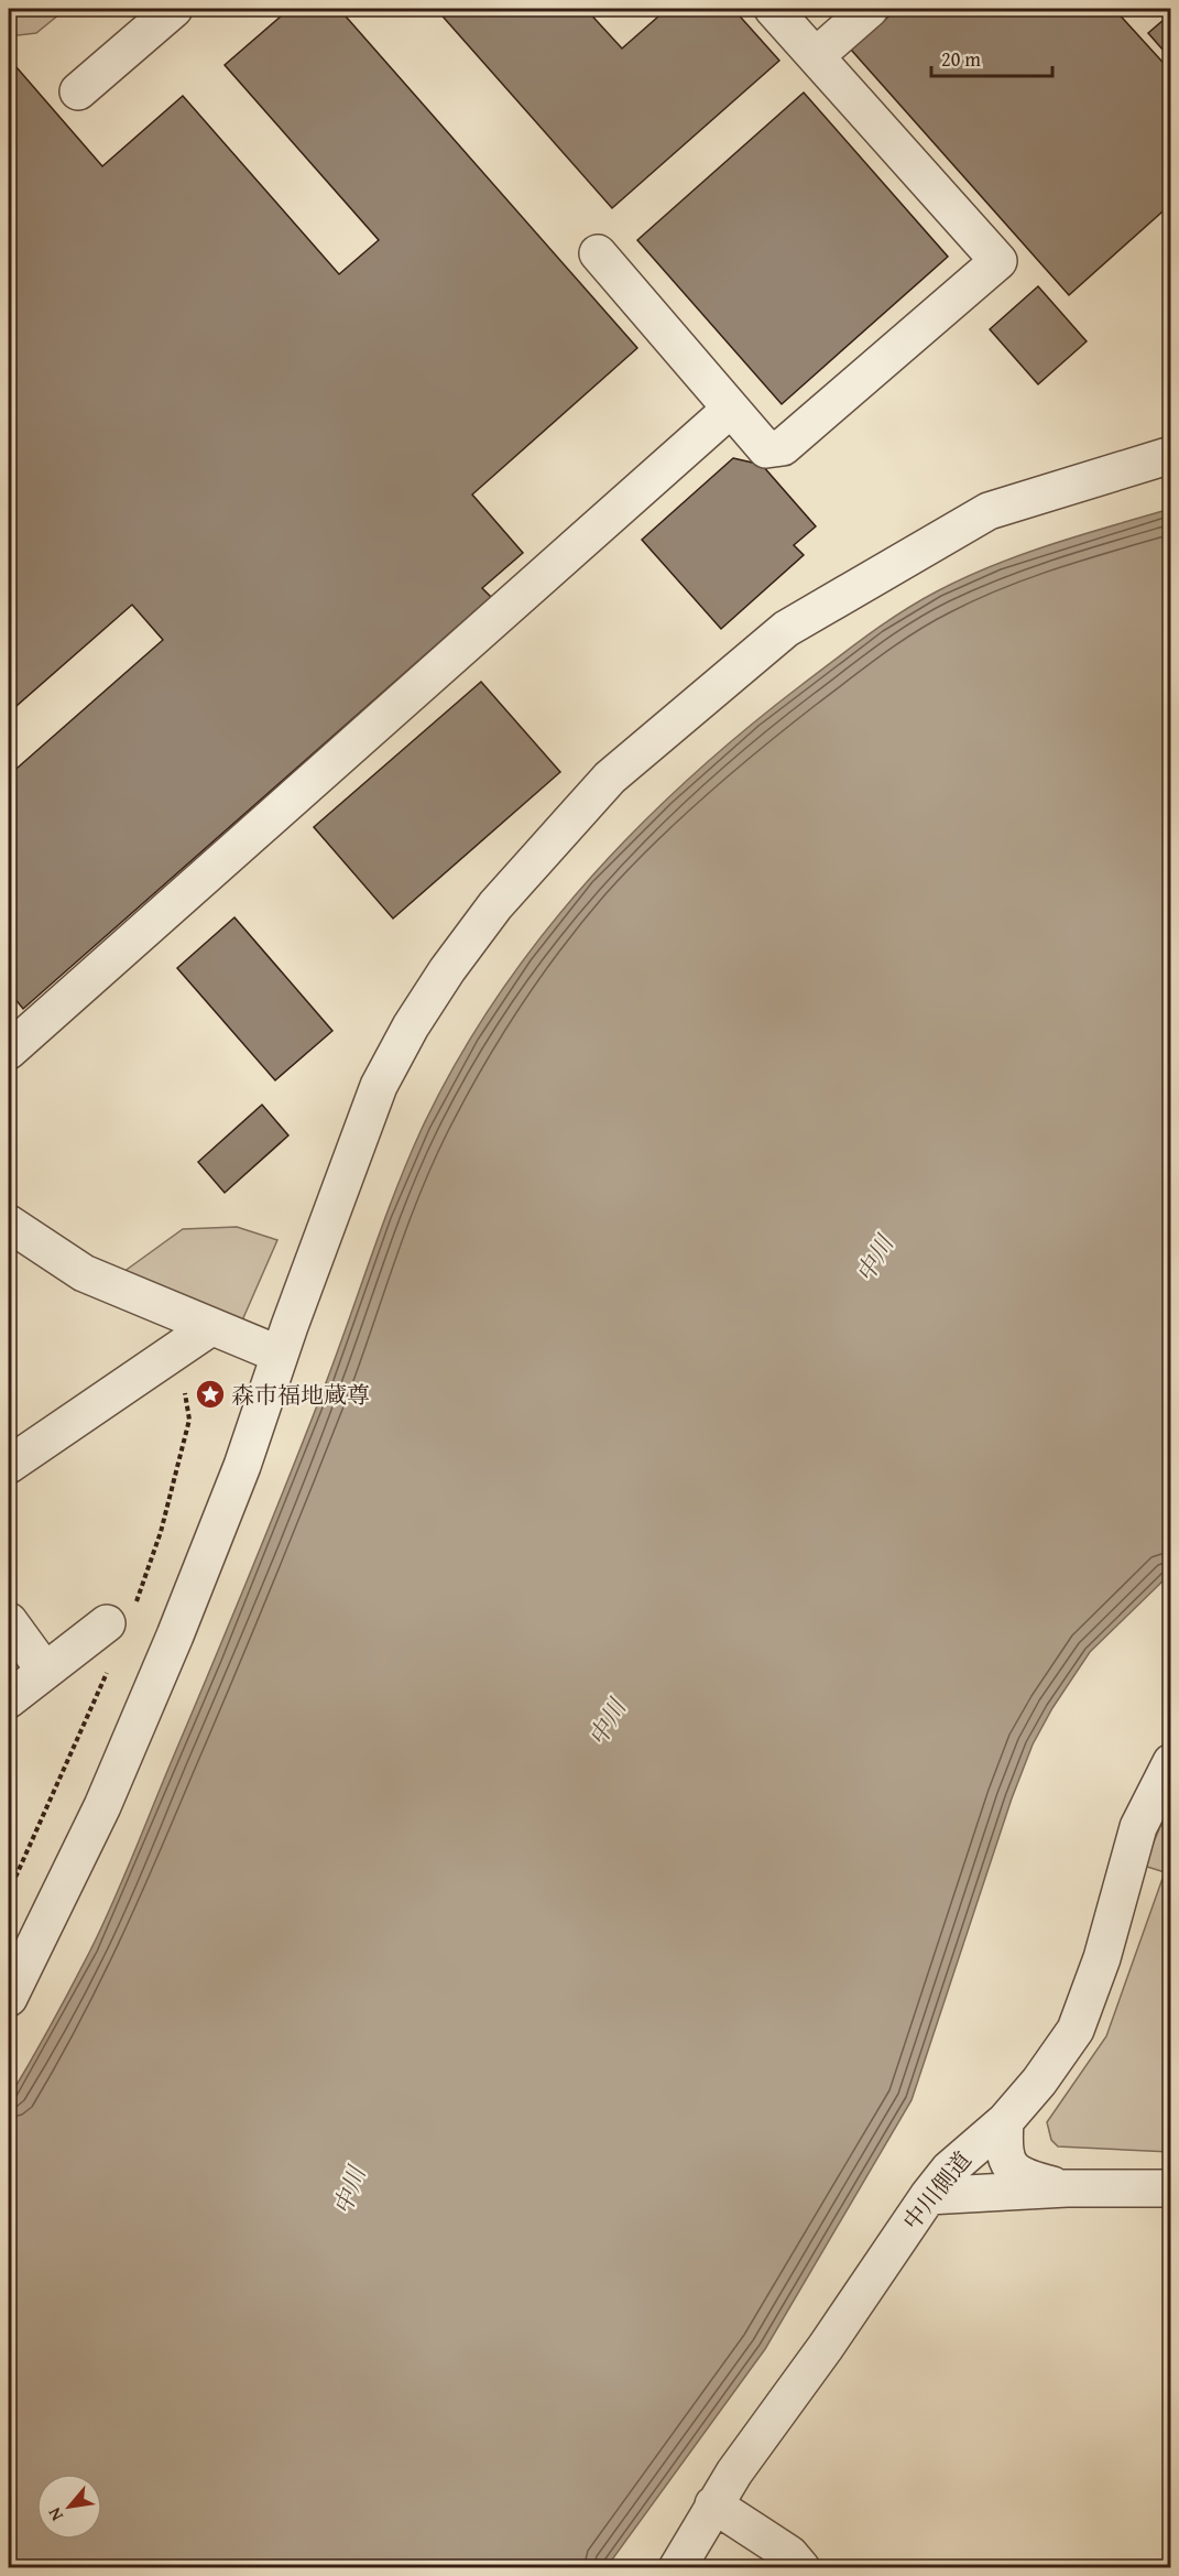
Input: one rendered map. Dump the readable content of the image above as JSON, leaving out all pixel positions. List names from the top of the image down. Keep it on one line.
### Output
{"streets":{"street":["中川側道"]},"water":["中川"],"places":{"place":["森市福地蔵尊"]},"scale_bar":"20 m","north":"bottom left"}
